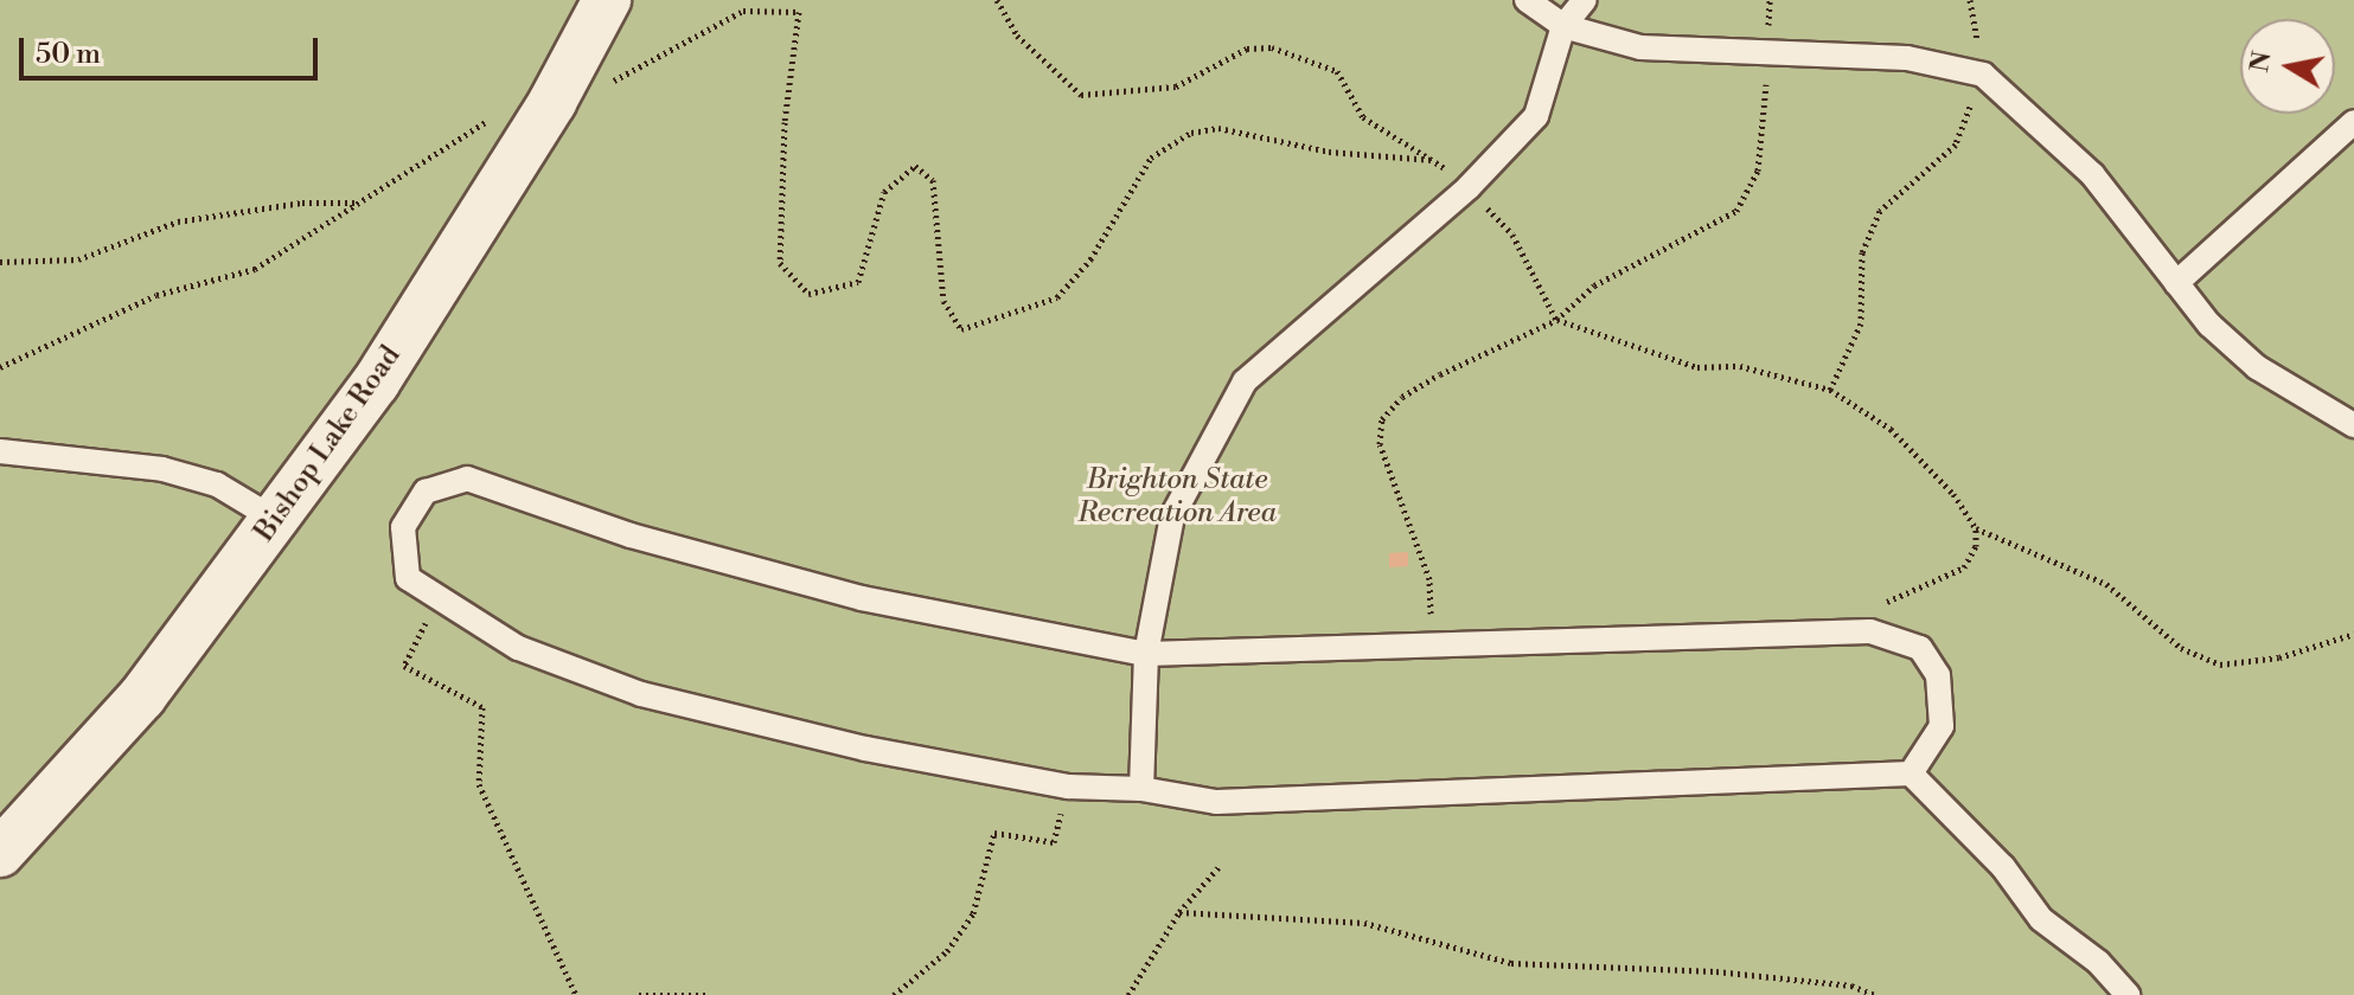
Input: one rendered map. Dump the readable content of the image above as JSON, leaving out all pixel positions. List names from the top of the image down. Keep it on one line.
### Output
{"streets":{"street":["Bishop Lake Road"]},"parks":["Brighton State Recreation Area"],"scale_bar":"50 m","north":"left"}
